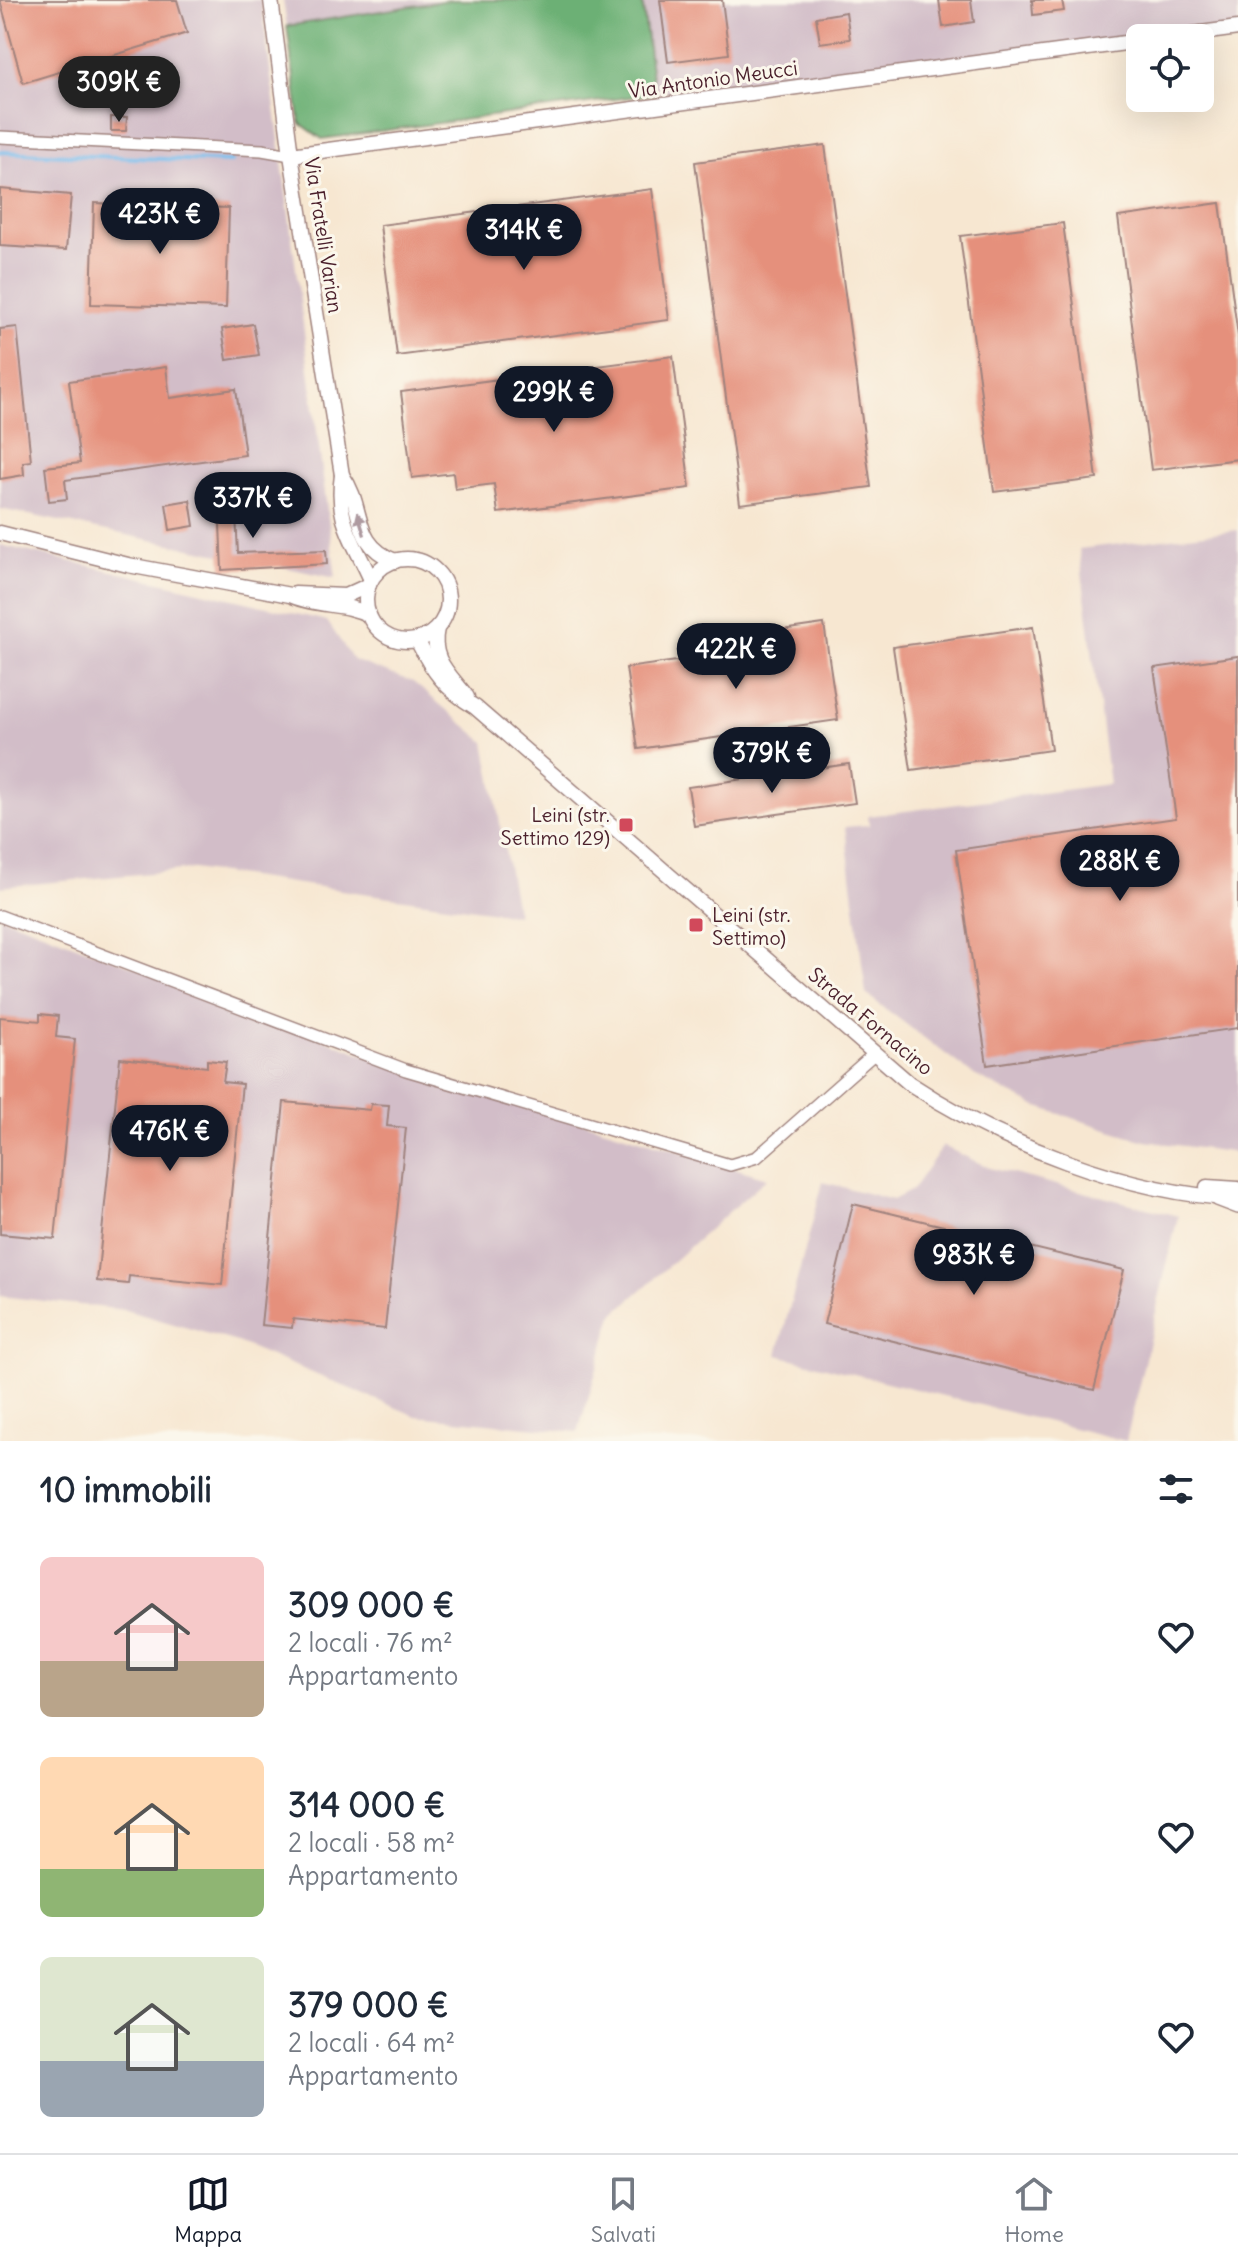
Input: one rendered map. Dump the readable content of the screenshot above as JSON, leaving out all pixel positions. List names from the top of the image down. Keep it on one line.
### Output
{"streets":{"street":["Via Antonio Meucci","Via Fratelli Varian","Strada Fornacino"]},"crossings":[["Via Antonio Meucci","Via Fratelli Varian"],["Via Fratelli Varian","Strada Fornacino"]],"places":{"transit":["Leini (str. Settimo 129)","Leini (str. Settimo)"]},"page":{"price":["309K €","423K €","314K €","299K €","337K €","422K €","379K €","288K €","476K €","983K €"],"heading":"10 immobili","list":[{"name":"309 000 €","note":"2 locali · 76 m² · Appartamento"},{"name":"314 000 €","note":"2 locali · 58 m² · Appartamento"},{"name":"379 000 €","note":"2 locali · 64 m² · Appartamento"}],"tabs":["Mappa","Salvati","Home"]}}
